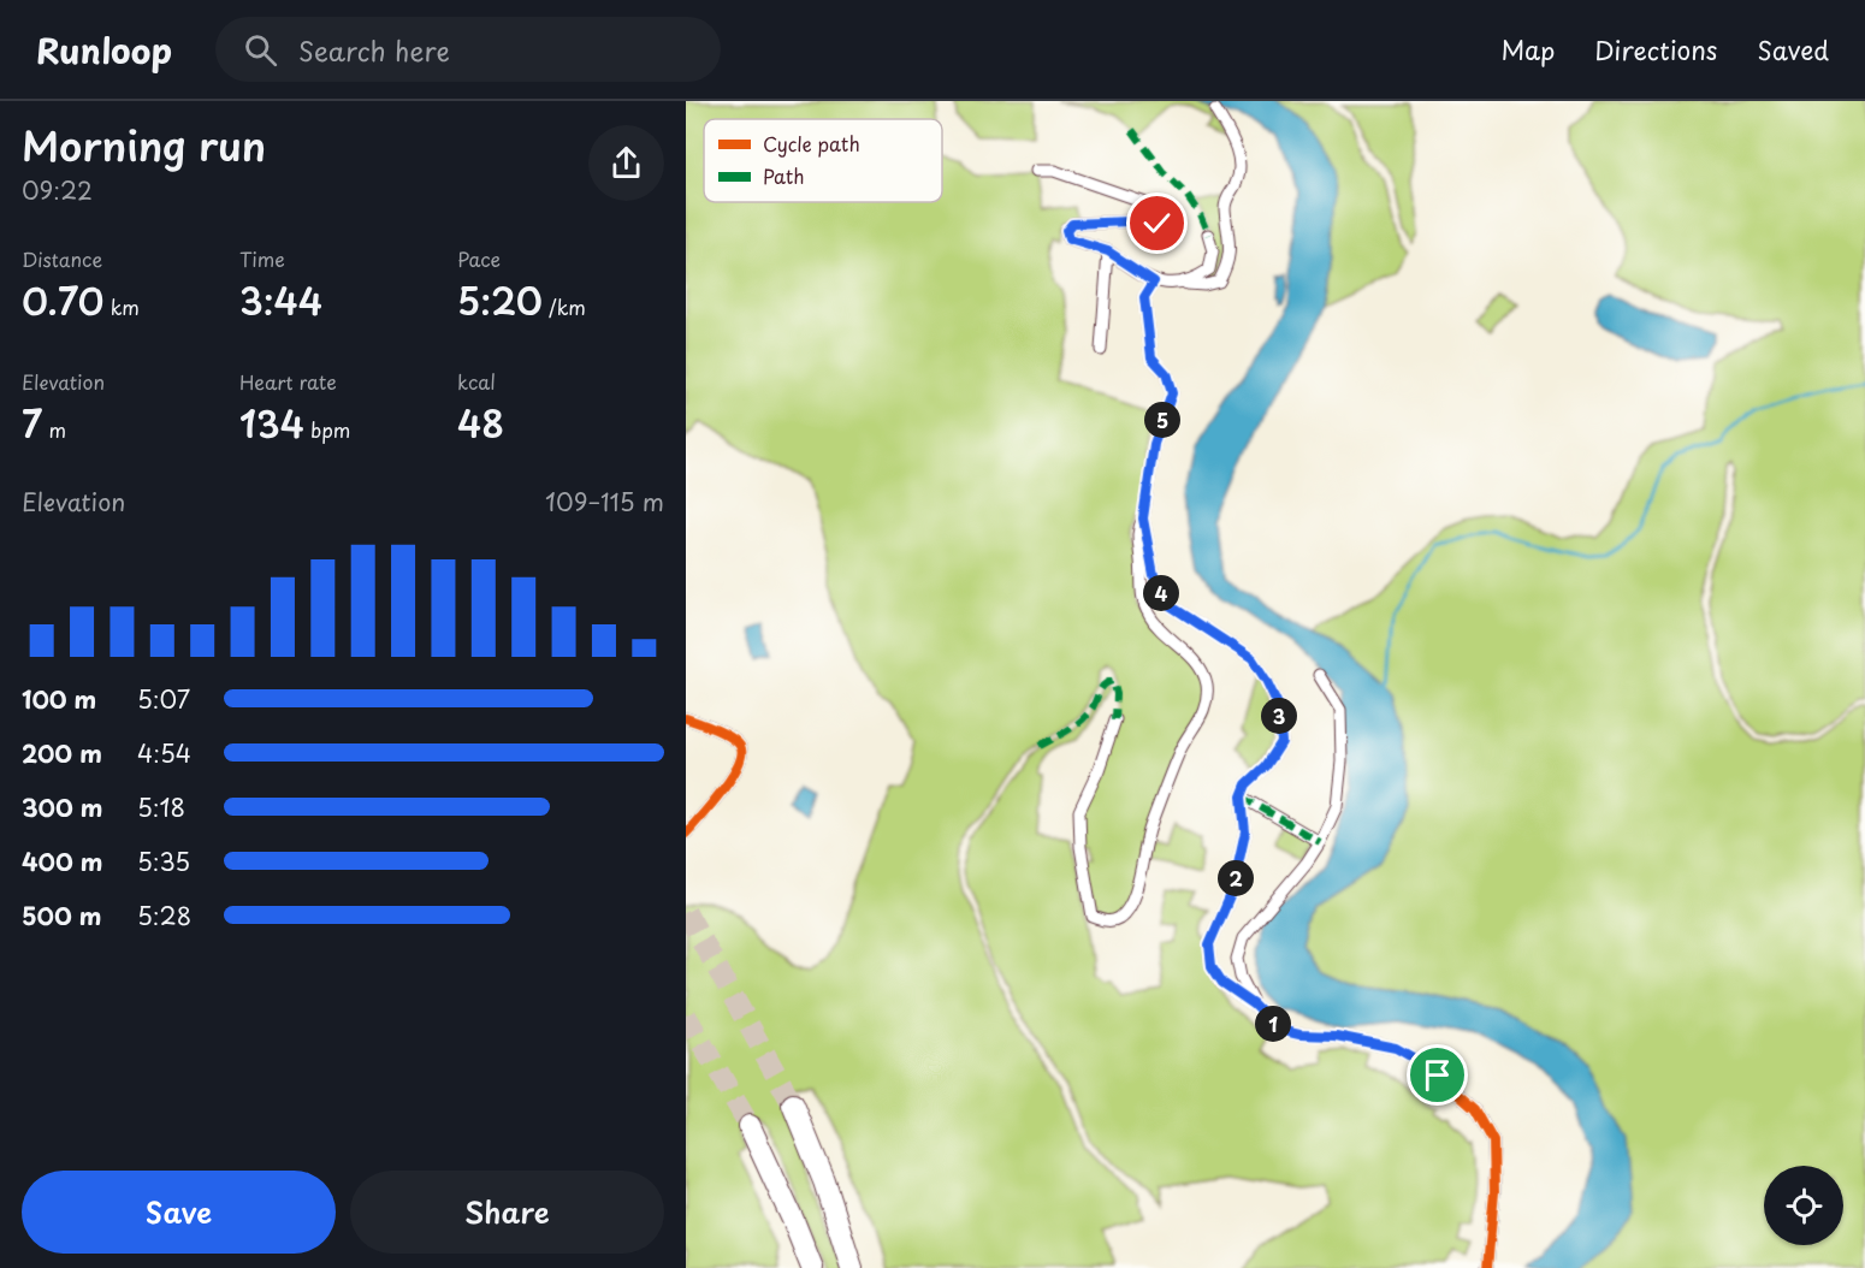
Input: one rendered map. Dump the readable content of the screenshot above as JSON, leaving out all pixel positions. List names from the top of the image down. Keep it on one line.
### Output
{"legend":["Cycle path","Path"],"page":{"header":"Runloop","search":"Search here","nav":["Map","Directions","Saved"],"heading":["Morning run","09:22"],"stats":[["Distance","0.70 km"],["Time","3:44"],["Pace","5:20 /km"],["Elevation","7 m"],["Heart rate","134 bpm"],["kcal","48"]],"pins":["5","4","3","2","1"],"chart":["Elevation","109–115 m"],"list":[{"name":"100 m","note":"5:07"},{"name":"200 m","note":"4:54"},{"name":"300 m","note":"5:18"},{"name":"400 m","note":"5:35"},{"name":"500 m","note":"5:28"}],"buttons":["Save","Share"]}}
